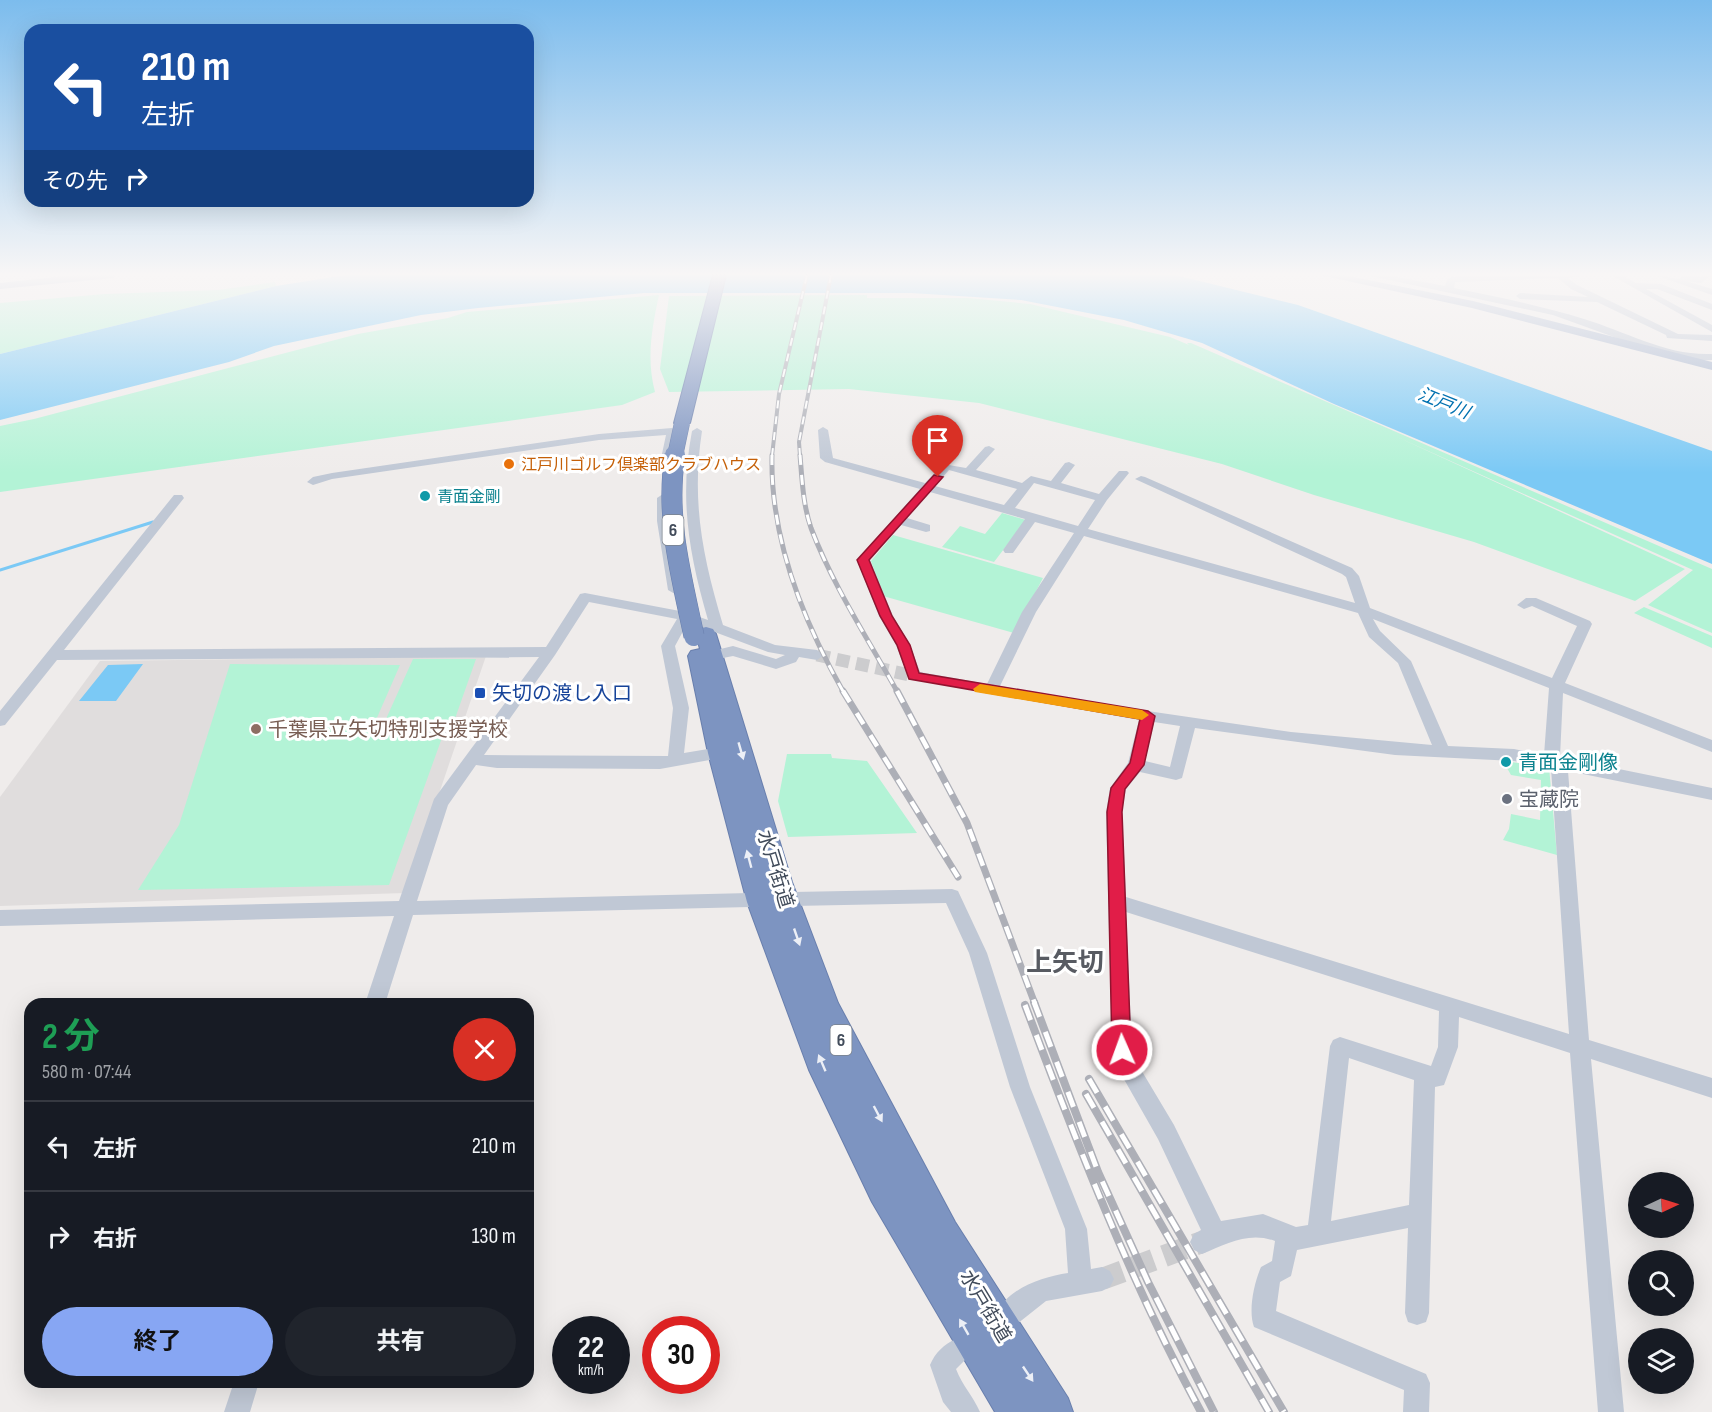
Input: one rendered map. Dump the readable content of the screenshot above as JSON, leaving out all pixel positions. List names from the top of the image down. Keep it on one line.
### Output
{"streets":{"highway":["6","水戸街道"]},"districts":["上矢切"],"water":["江戸川"],"places":{"other":["江戸川ゴルフ倶楽部クラブハウス","青面金剛","千葉県立矢切特別支援学校","青面金剛像","宝蔵院"],"transit":["矢切の渡し入口"]},"north":"right","page":{"turn":["210 m","左折"],"then":"その先","heading":["2 分","580 m · 07:44"],"list":[{"name":"左折","value":"210 m"},{"name":"右折","value":"130 m"}],"buttons":["終了","共有"],"speed":"22 km/h","limit":"30"}}
